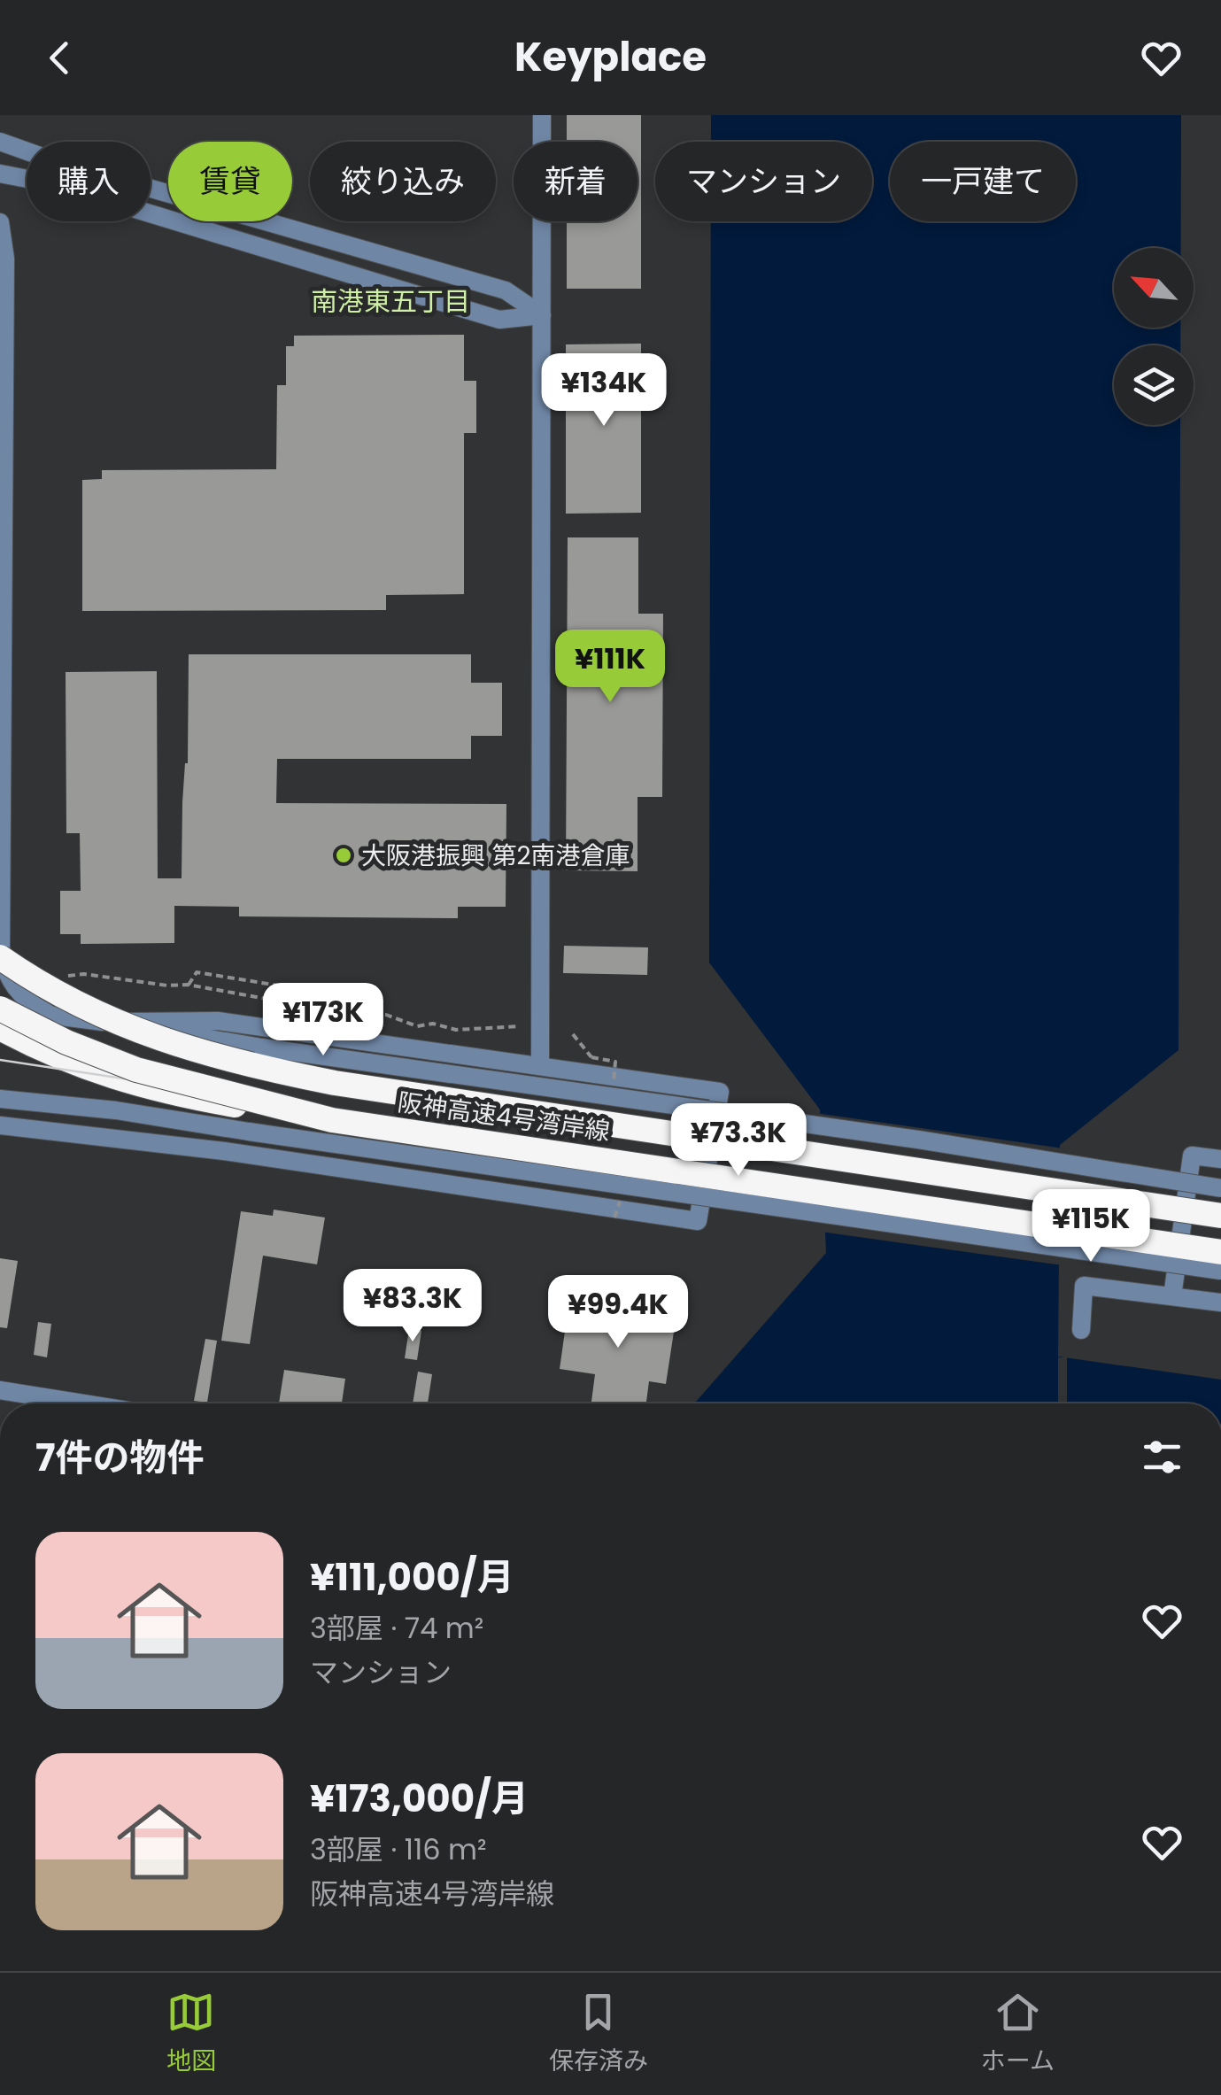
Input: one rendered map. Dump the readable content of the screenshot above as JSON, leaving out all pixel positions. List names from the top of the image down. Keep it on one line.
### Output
{"streets":{"highway":["阪神高速4号湾岸線"]},"districts":["南港東五丁目"],"places":["大阪港振興 第2南港倉庫"],"north":"top left","page":{"header":"Keyplace","chip":["購入","賃貸","絞り込み","新着","マンション","一戸建て"],"price":["¥134K","¥111K","¥173K","¥73.3K","¥115K","¥83.3K","¥99.4K"],"heading":"7件の物件","list":[{"name":"¥111,000/月","note":"3部屋 · 74 m² · マンション"},{"name":"¥173,000/月","note":"3部屋 · 116 m² · 阪神高速4号湾岸線"}],"tabs":["地図","保存済み","ホーム"]}}
